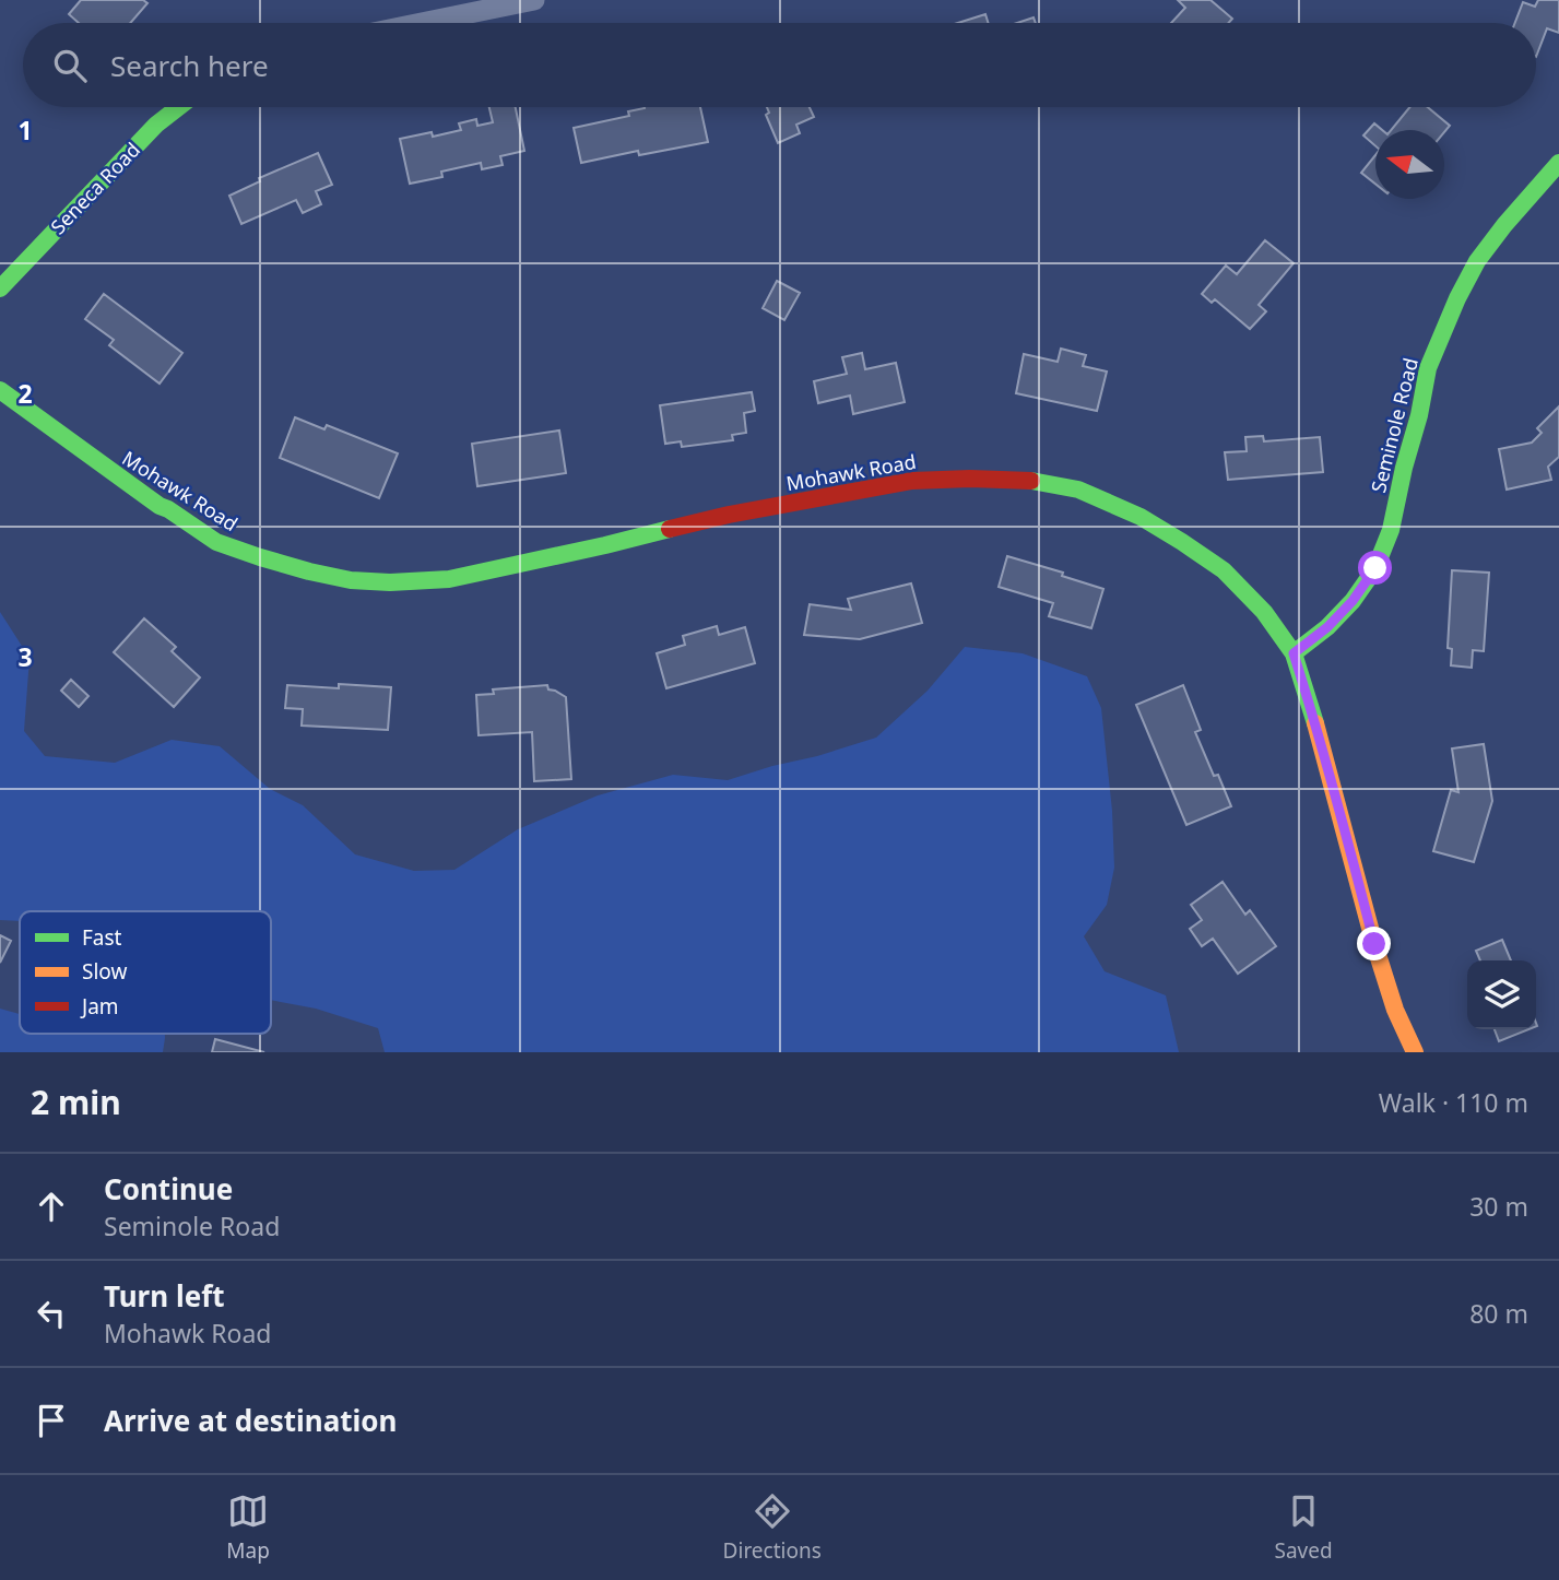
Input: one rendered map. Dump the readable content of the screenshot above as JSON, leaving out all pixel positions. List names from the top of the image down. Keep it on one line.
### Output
{"streets":{"street":["Seneca Road","Seminole Road","Mohawk Road"]},"crossings":[["Seminole Road","Mohawk Road"]],"legend":["Fast","Slow","Jam"],"north":"left","page":{"search":"Search here","heading":["2 min","Walk · 110 m"],"list":[["Continue","Seminole Road","30 m"],["Turn left","Mohawk Road","80 m"],"Arrive at destination"],"nav":["Map","Directions","Saved"]},"grid":{"rows":["1","2","3"]}}
